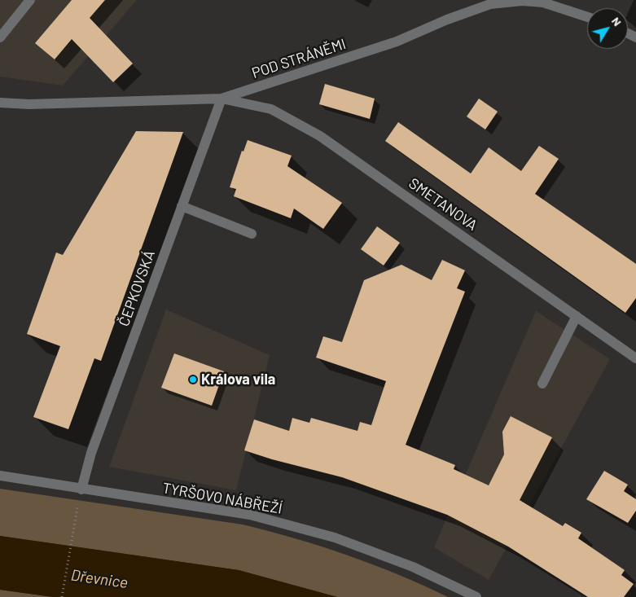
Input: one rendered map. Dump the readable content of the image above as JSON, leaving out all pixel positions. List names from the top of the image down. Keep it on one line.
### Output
{"streets":{"street":["POD STRÁNĚMI","SMETANOVA","ČEPKOVSKÁ","TYRŠOVO NÁBŘEŽÍ"]},"crossings":[["POD STRÁNĚMI","SMETANOVA"],["POD STRÁNĚMI","ČEPKOVSKÁ"],["SMETANOVA","ČEPKOVSKÁ"],["ČEPKOVSKÁ","TYRŠOVO NÁBŘEŽÍ"]],"water":["Dřevnice"],"places":["Králova vila"],"north":"top right"}
